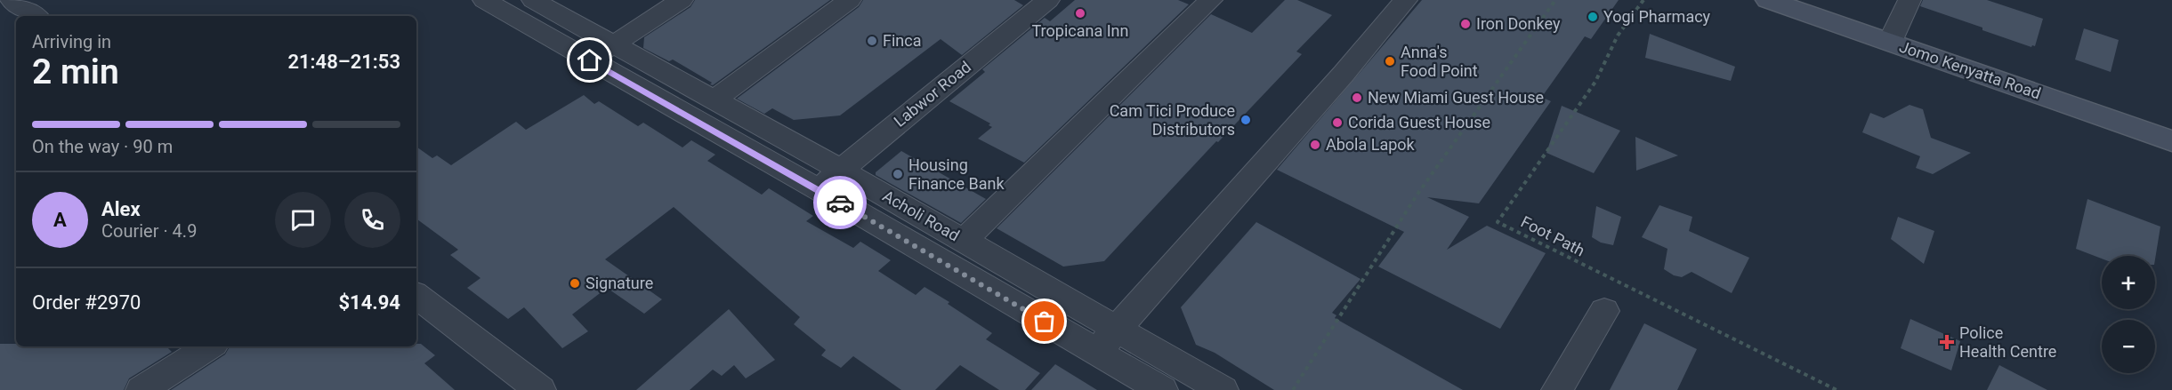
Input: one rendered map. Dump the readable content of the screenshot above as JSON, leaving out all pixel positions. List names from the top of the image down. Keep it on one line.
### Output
{"streets":{"main road":["Jomo Kenyatta Road"],"street":["Labwor Road","Acholi Road"],"path":["Foot Path"]},"crossings":[["Labwor Road","Acholi Road"]],"places":{"other":["Tropicana Inn","Yogi Pharmacy","Iron Donkey","Finca","Anna's Food Point","New Miami Guest House","Cam Tici Produce Distributors","Corida Guest House","Abola Lapok","Housing Finance Bank","Signature"],"health":["Police Health Centre"]},"page":{"heading":["2 min","Arriving in","21:48–21:53"],"panel":["Alex","Courier · 4.9","Order #2970","$14.94"],"bar":"On the way · 90 m","round":"A","map_buttons":["+","−"]}}
